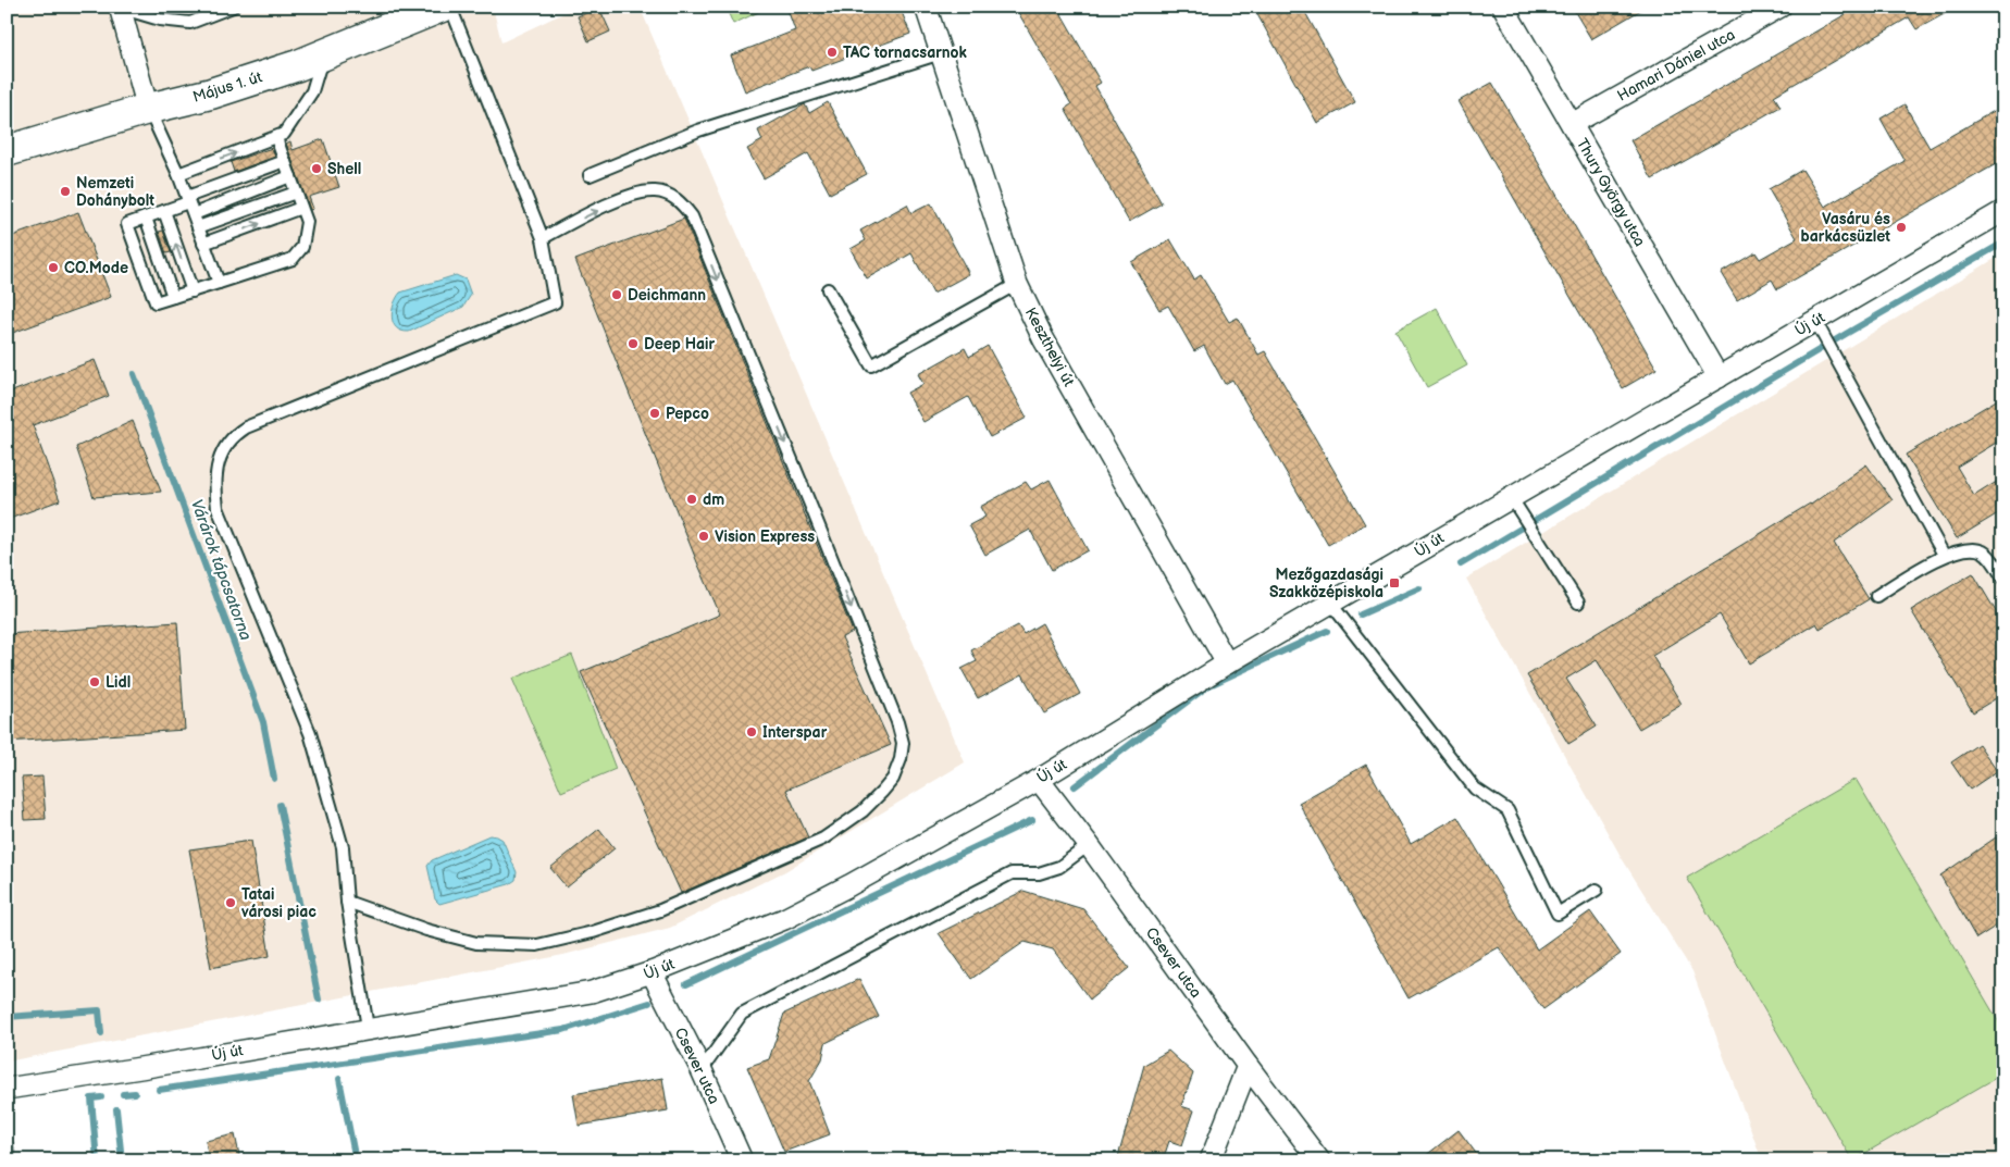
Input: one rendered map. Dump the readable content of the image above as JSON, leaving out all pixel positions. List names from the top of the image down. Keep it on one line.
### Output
{"streets":{"main road":["Május 1. út"],"street":["Hamari Dániel utca","Thury György utca","Új út","Keszthelyi út","Csever utca"]},"crossings":[["Hamari Dániel utca","Thury György utca"],["Thury György utca","Új út"],["Új út","Keszthelyi út"],["Új út","Csever utca"]],"water":["Várárok tápcsatorna"],"places":{"other":["TAC tornacsarnok","Shell","Nemzeti Dohánybolt","Vasáru és barkácsüzlet","CO.Mode","Deichmann","Deep Hair","Pepco","dm","Vision Express","Lidl","Interspar","Tatai városi piac"],"transit":["Mezőgazdasági Szakközépiskola"]}}
